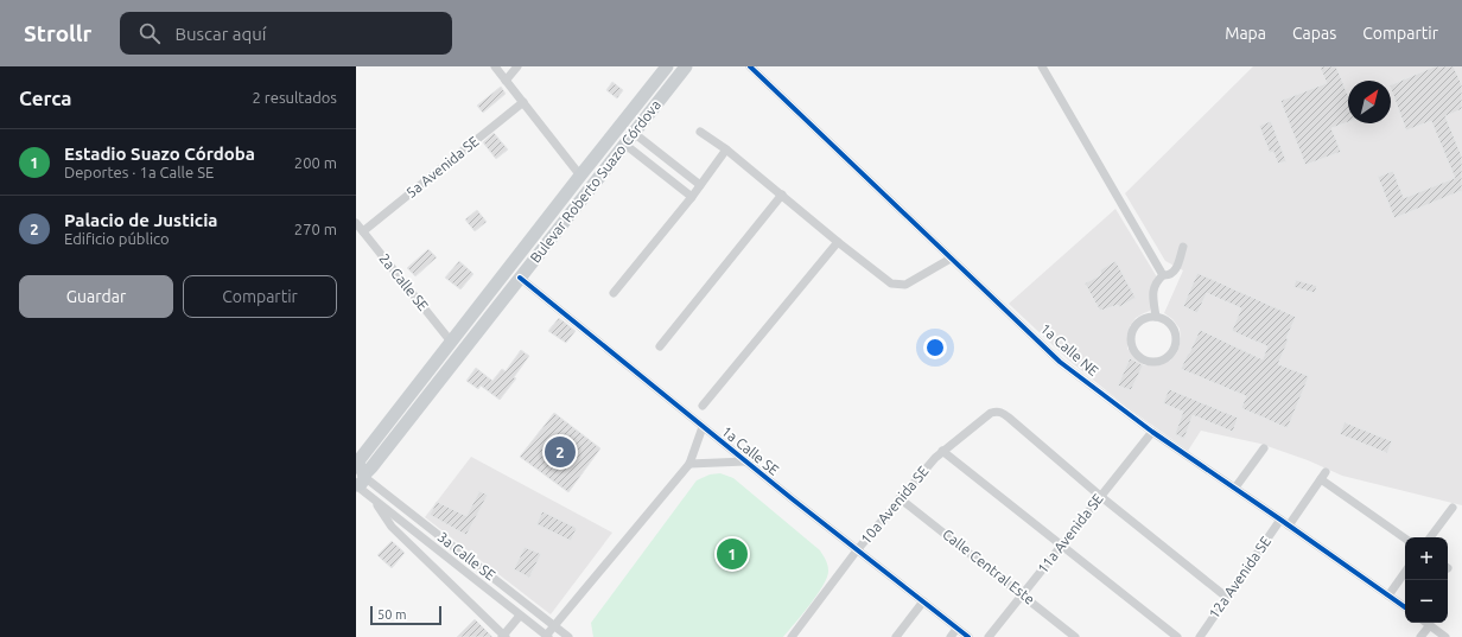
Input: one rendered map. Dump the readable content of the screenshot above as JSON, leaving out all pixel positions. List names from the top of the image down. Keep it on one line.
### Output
{"streets":{"main road":["Bulevar Roberto Suazo Córdova"],"street":["5a Avenida SE","2a Calle SE","1a Calle NE","1a Calle SE","10a Avenida SE","11a Avenida SE","3a Calle SE","Calle Central Este","12a Avenida SE"]},"crossings":[["5a Avenida SE","2a Calle SE"],["Bulevar Roberto Suazo Córdova","2a Calle SE"],["Bulevar Roberto Suazo Córdova","1a Calle SE"],["Bulevar Roberto Suazo Córdova","3a Calle SE"],["1a Calle NE","11a Avenida SE"],["1a Calle NE","12a Avenida SE"],["1a Calle SE","10a Avenida SE"],["10a Avenida SE","11a Avenida SE"],["10a Avenida SE","Calle Central Este"],["11a Avenida SE","Calle Central Este"]],"scale_bar":"50 m","north":"top right","page":{"header":"Strollr","search":"Buscar aquí","nav":["Mapa","Capas","Compartir"],"heading":["Cerca","2 resultados"],"list":[{"mark":"1","name":"Estadio Suazo Córdoba","note":"Deportes · 1a Calle SE","value":"200 m"},{"mark":"2","name":"Palacio de Justicia","note":"Edificio público","value":"270 m"}],"buttons":["Guardar","Compartir"],"pins":["2","1"],"map_buttons":["+","−"],"scale":"50 m"}}
